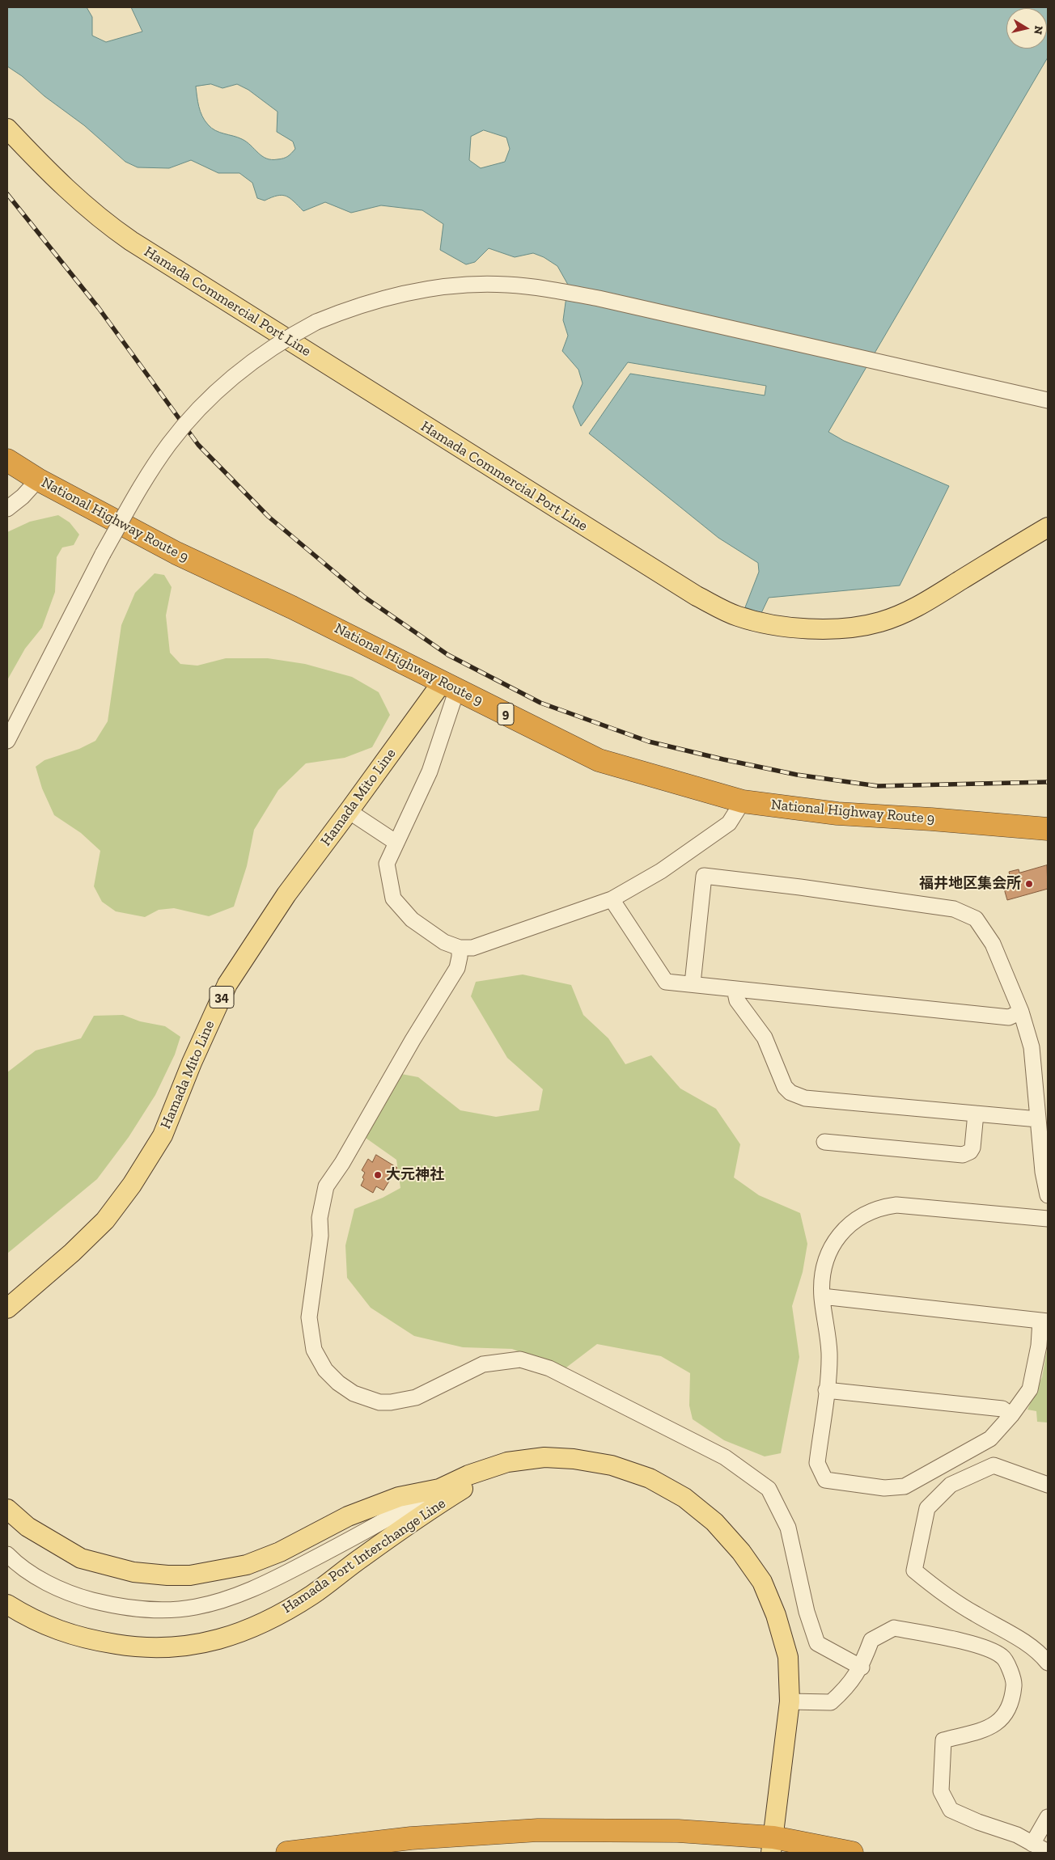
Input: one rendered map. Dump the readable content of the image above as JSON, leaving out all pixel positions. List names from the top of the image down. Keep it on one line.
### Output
{"streets":{"highway":["National Highway Route 9","9"],"main road":["Hamada Commercial Port Line","Hamada Mito Line","34","Hamada Port Interchange Line"]},"crossings":[["National Highway Route 9","Hamada Mito Line"]],"places":["福井地区集会所","大元神社"],"north":"right"}
